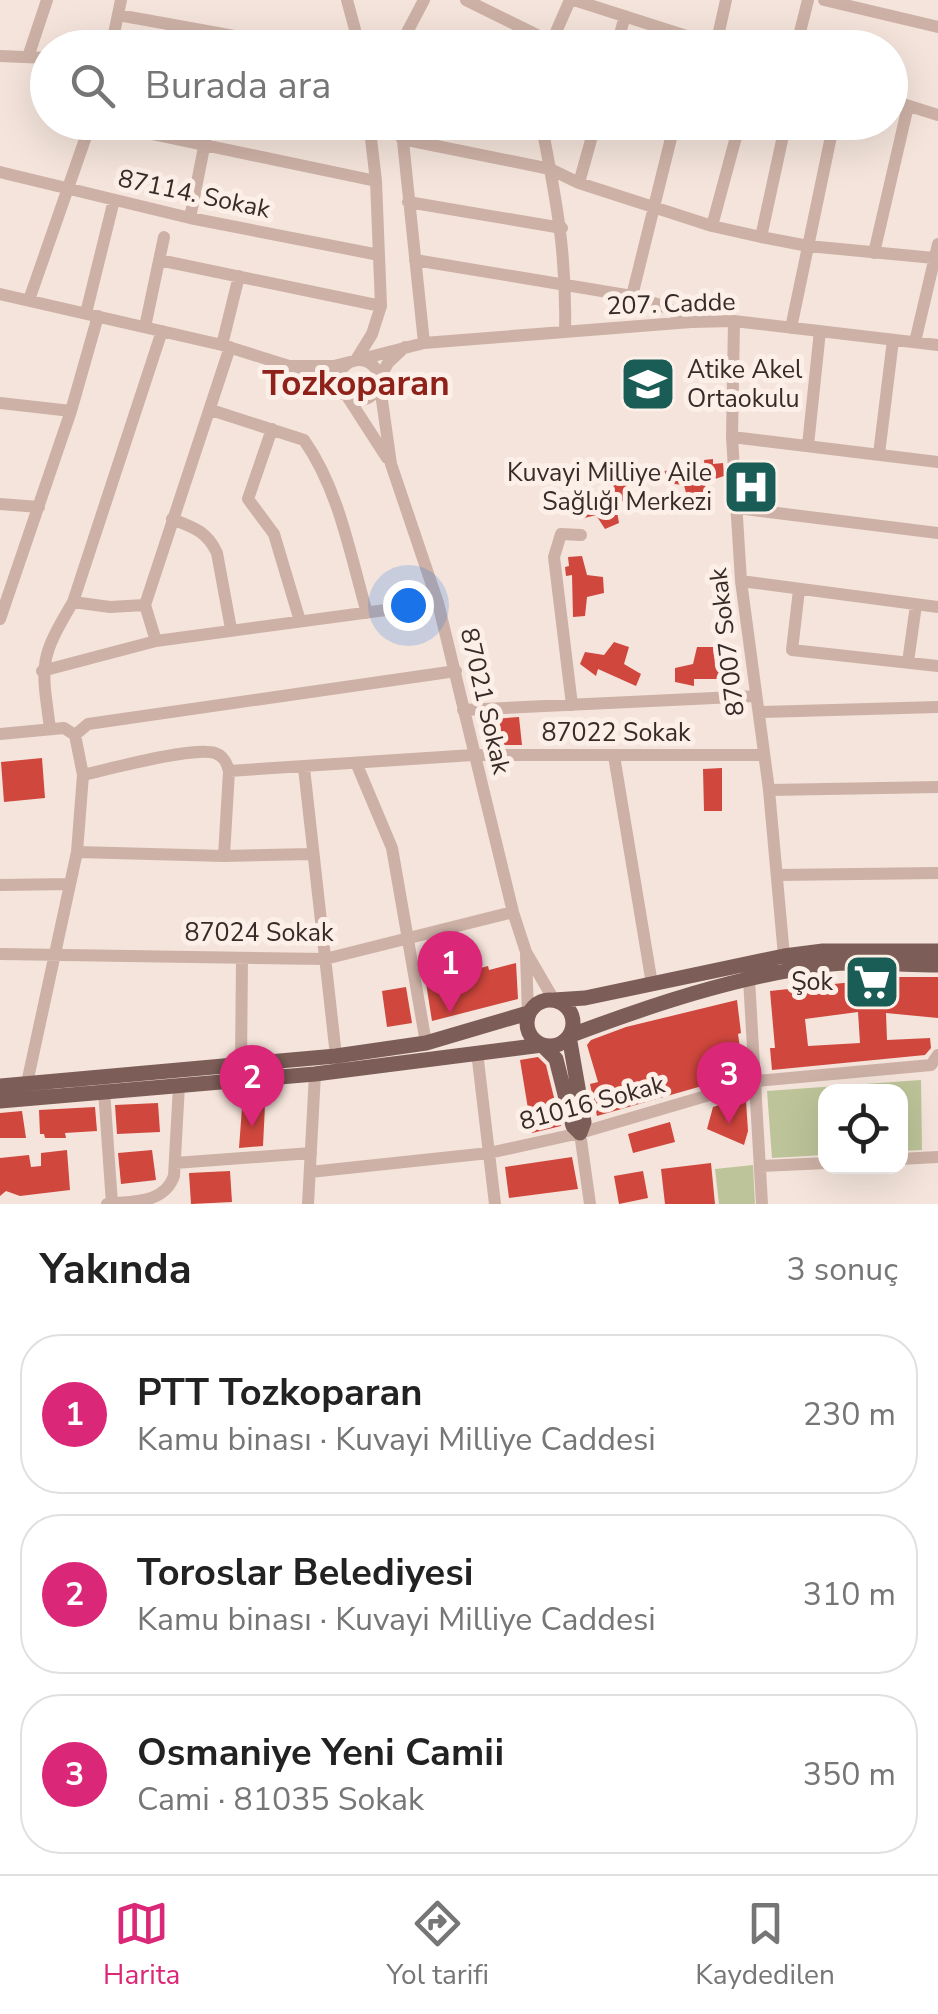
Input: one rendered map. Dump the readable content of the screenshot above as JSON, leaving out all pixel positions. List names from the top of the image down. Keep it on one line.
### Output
{"streets":{"street":["87114. Sokak","207. Cadde","87007 Sokak","87021 Sokak","87022 Sokak","87024 Sokak","81016 Sokak"]},"crossings":[["207. Cadde","87007 Sokak"],["87007 Sokak","87022 Sokak"],["87021 Sokak","87022 Sokak"],["87021 Sokak","87024 Sokak"]],"districts":["Tozkoparan"],"places":{"school or university":["Atike Akel Ortaokulu"],"hospital":["Kuvayi Milliye Aile Sağlığı Merkezi"],"supermarket":["Şok"]},"page":{"search":"Burada ara","pins":["1","3","2"],"heading":["Yakında","3 sonuç"],"list":[{"mark":"1","name":"PTT Tozkoparan","note":"Kamu binası · Kuvayi Milliye Caddesi","value":"230 m"},{"mark":"2","name":"Toroslar Belediyesi","note":"Kamu binası · Kuvayi Milliye Caddesi","value":"310 m"},{"mark":"3","name":"Osmaniye Yeni Camii","note":"Cami · 81035 Sokak","value":"350 m"}],"nav":["Harita","Yol tarifi","Kaydedilen"]}}
